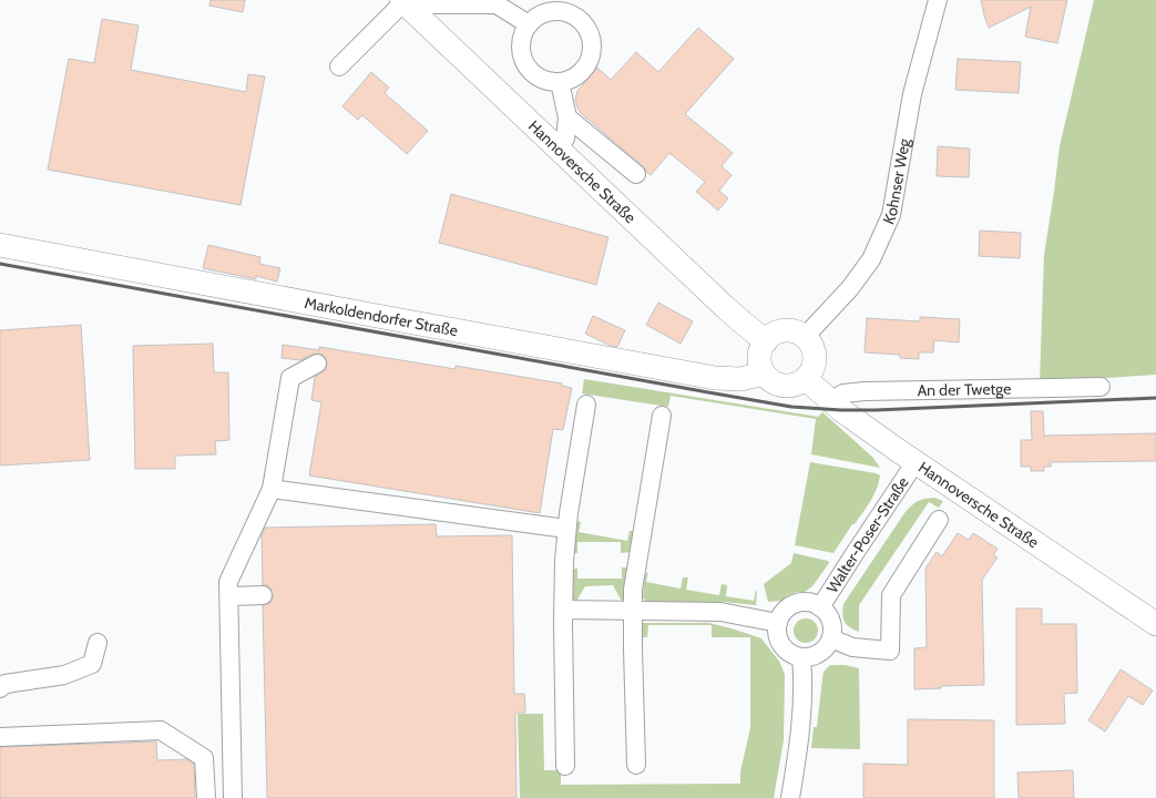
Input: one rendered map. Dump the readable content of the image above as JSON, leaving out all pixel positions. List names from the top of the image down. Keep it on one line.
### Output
{"streets":{"main road":["Hannoversche Straße","Markoldendorfer Straße"],"street":["Kohnser Weg","An der Twetge","Walter-Poser-Straße"]},"crossings":[["Hannoversche Straße","Kohnser Weg"],["Hannoversche Straße","Markoldendorfer Straße"],["Hannoversche Straße","An der Twetge"],["Hannoversche Straße","Walter-Poser-Straße"],["Kohnser Weg","Markoldendorfer Straße"]]}
